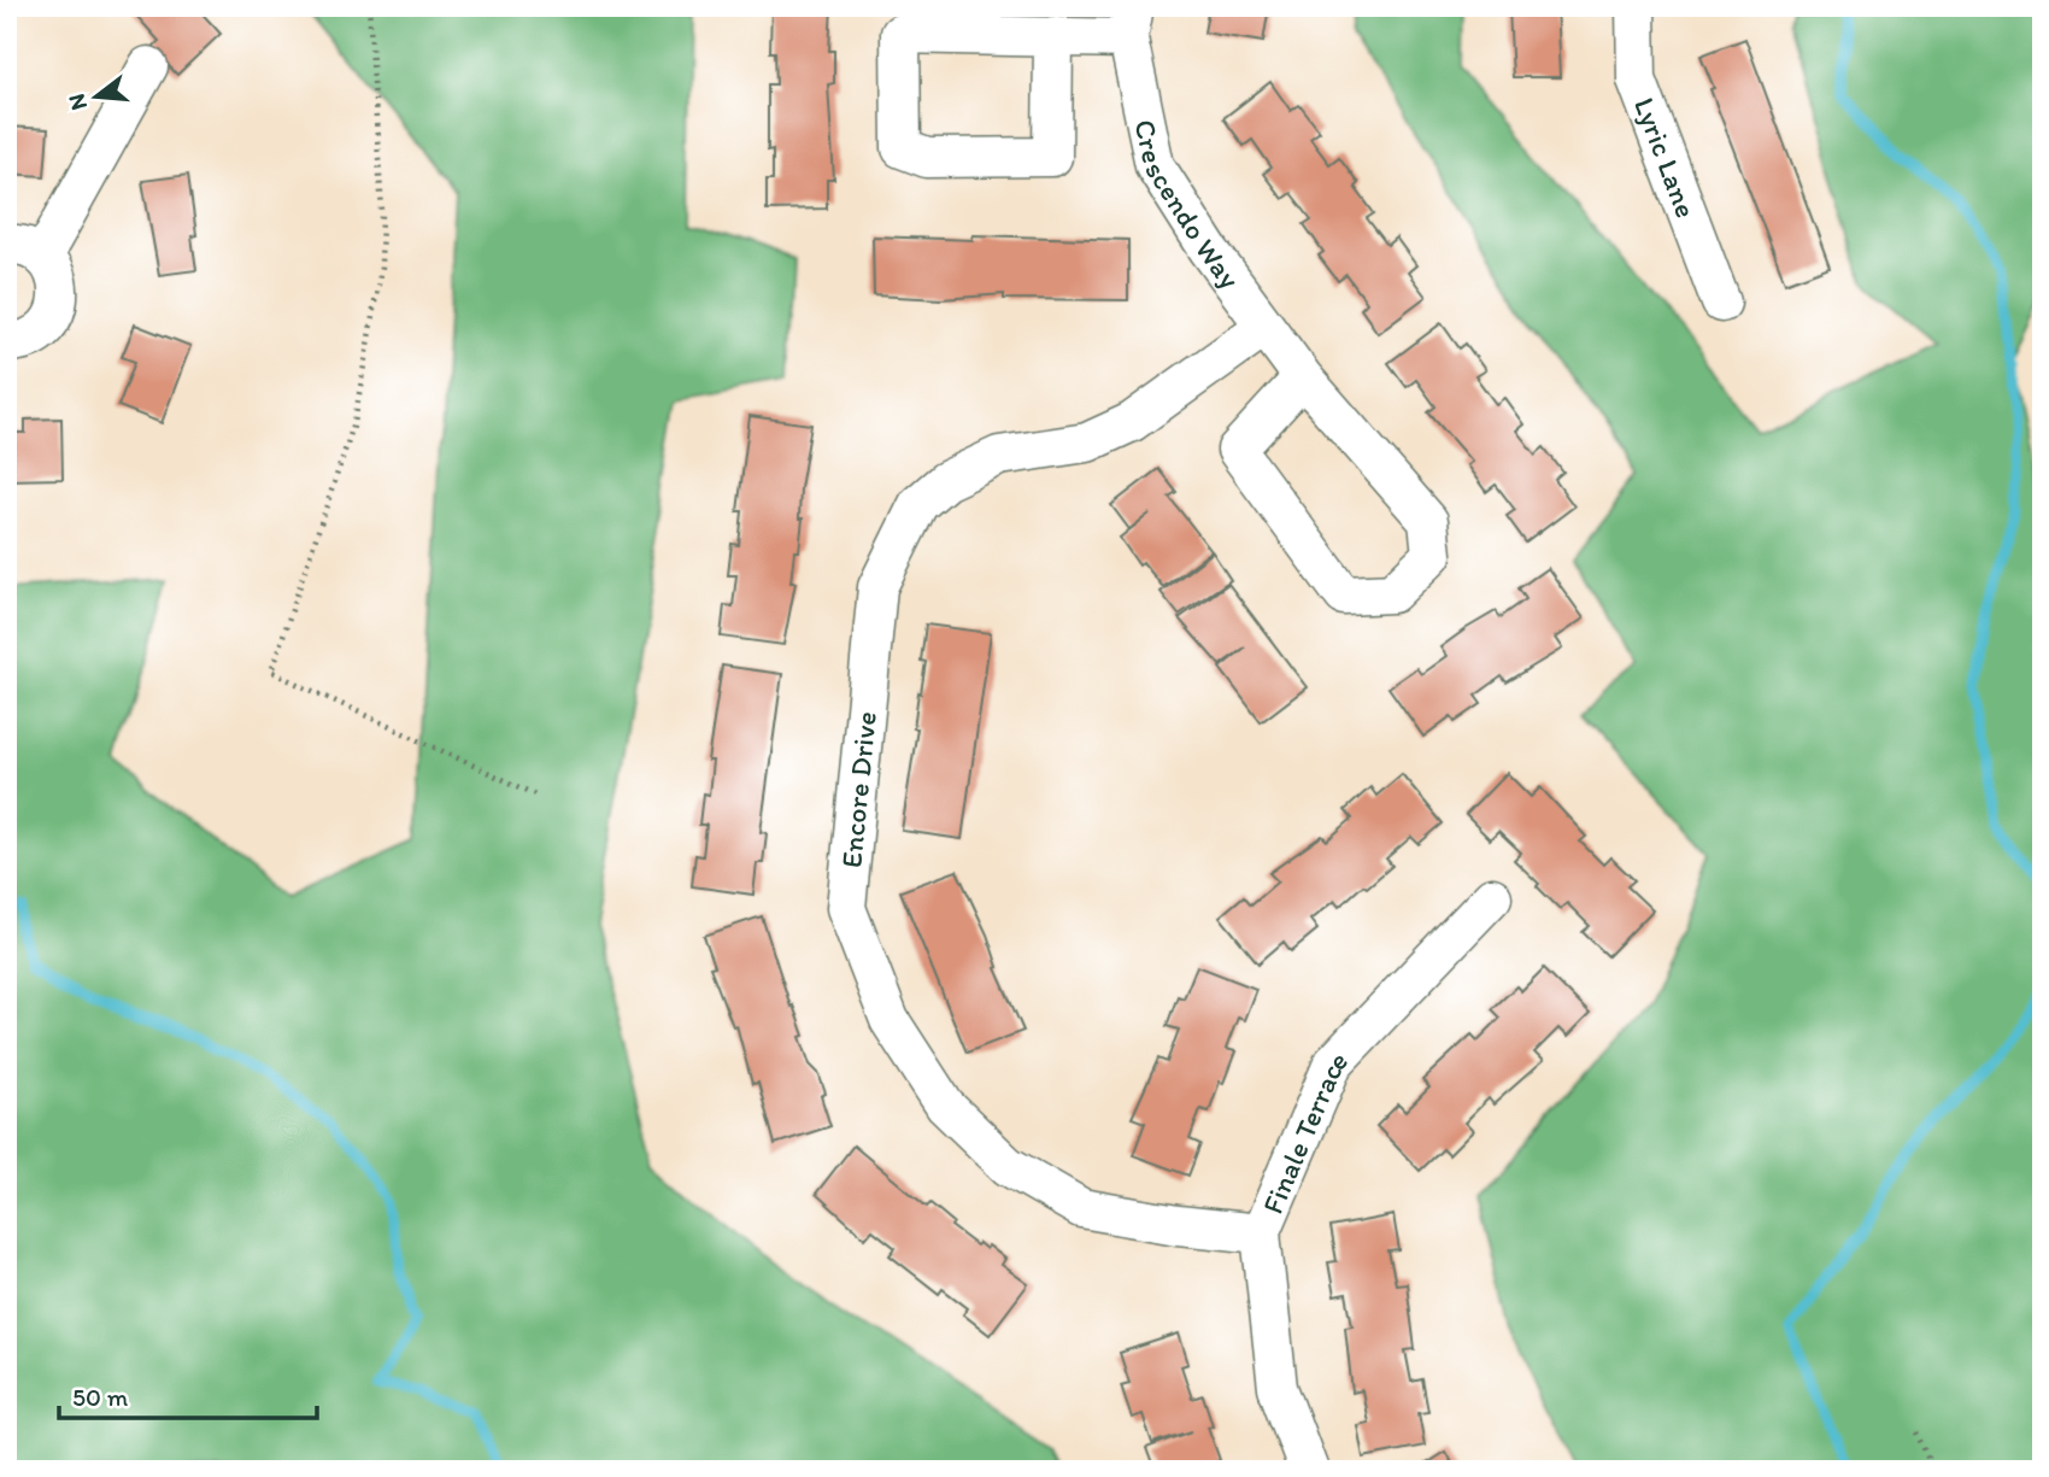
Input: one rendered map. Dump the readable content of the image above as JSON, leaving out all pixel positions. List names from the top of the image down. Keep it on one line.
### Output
{"streets":{"street":["Lyric Lane","Crescendo Way","Encore Drive","Finale Terrace"]},"crossings":[["Crescendo Way","Encore Drive"],["Encore Drive","Finale Terrace"]],"scale_bar":"50 m","north":"left"}
